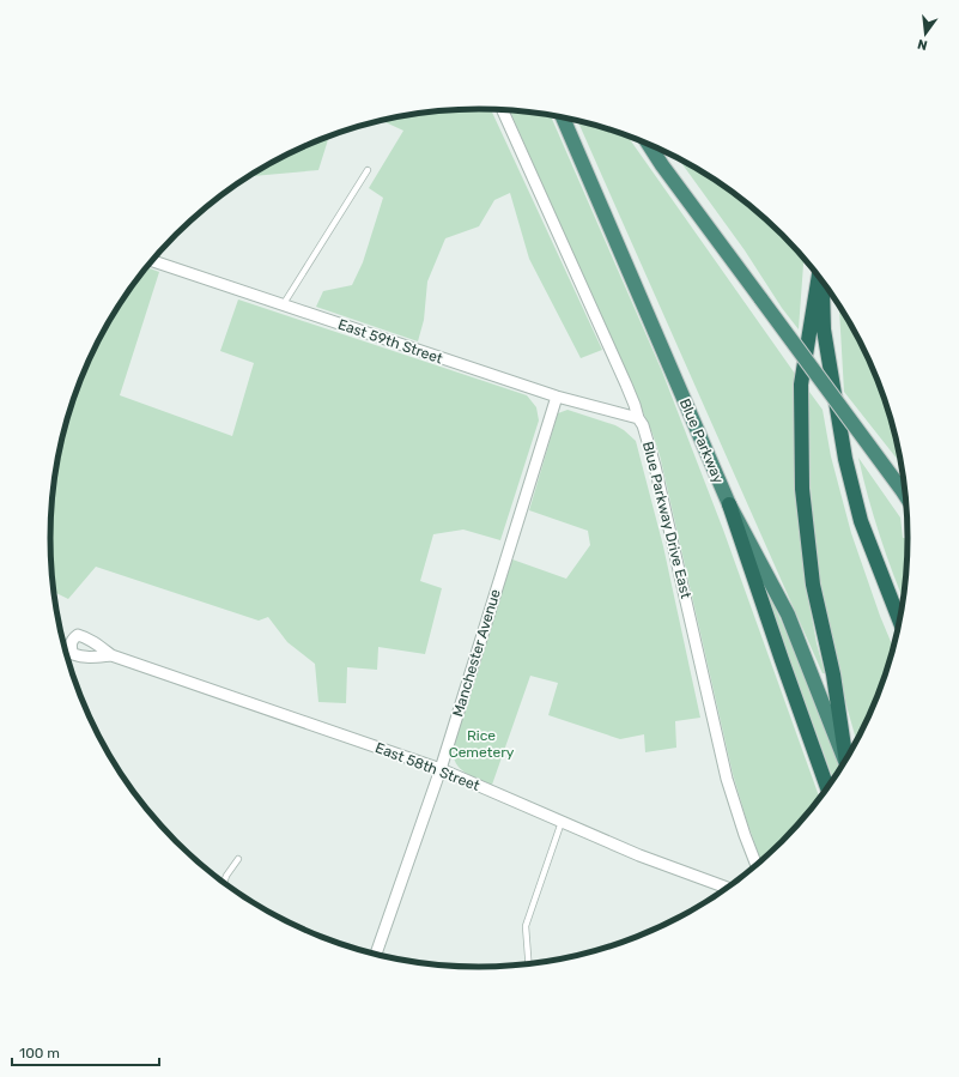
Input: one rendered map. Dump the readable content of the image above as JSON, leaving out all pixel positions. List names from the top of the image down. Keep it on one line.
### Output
{"streets":{"highway":["Blue Parkway"],"street":["East 59th Street","Blue Parkway Drive East","Manchester Avenue","East 58th Street"]},"crossings":[["East 59th Street","Blue Parkway Drive East"],["East 59th Street","Manchester Avenue"],["Manchester Avenue","East 58th Street"]],"parks":["Rice Cemetery"],"scale_bar":"100 m","north":"bottom"}
